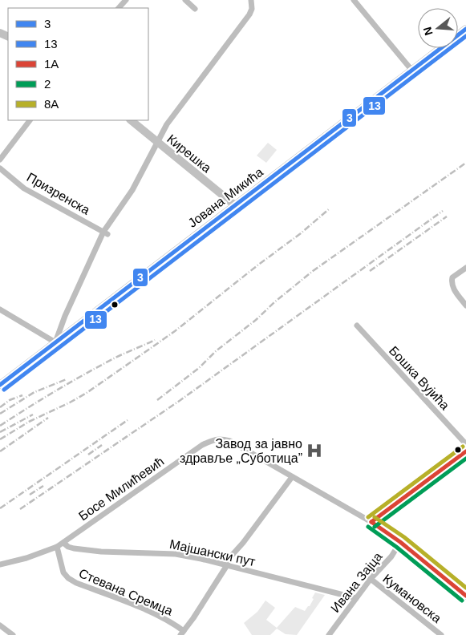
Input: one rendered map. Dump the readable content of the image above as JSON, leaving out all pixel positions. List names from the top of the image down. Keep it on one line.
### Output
{"streets":{"street":["Кирешка","Призренска","Јована Микића","Бошка Вујића","Босе Милићевић","Мајшански пут","Ивана Зајца","Стевана Сремца","Кумановска"]},"crossings":[["Кирешка","Јована Микића"],["Босе Милићевић","Мајшански пут"],["Босе Милићевић","Стевана Сремца"],["Мајшански пут","Ивана Зајца"],["Ивана Зајца","Кумановска"]],"places":{"hospital":["Завод за јавно здравље „Суботица”"]},"lines":["transit line 3","transit line 13","transit line 8A","transit line 1A","transit line 2"],"legend":["3","13","1A","2","8A"],"north":"left"}
